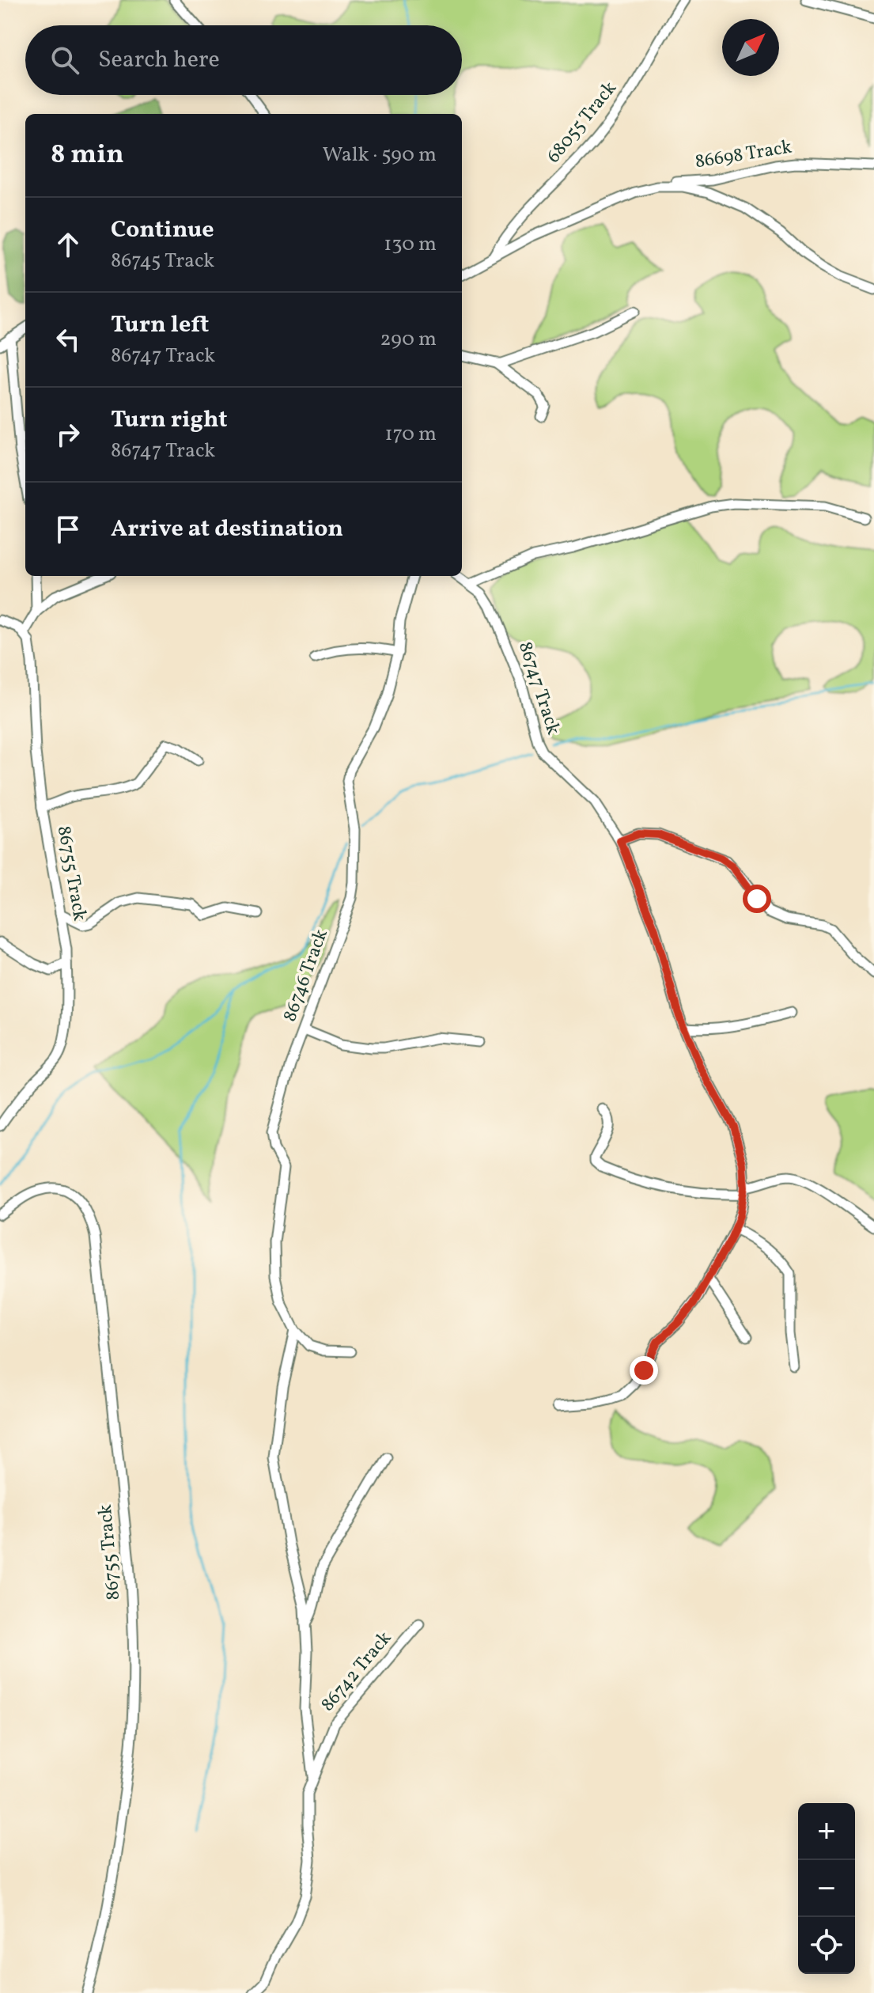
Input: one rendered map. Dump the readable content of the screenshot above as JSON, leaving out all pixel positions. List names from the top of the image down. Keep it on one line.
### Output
{"streets":{"street":["68055 Track","86698 Track","86747 Track","86755 Track","86746 Track","86742 Track"]},"north":"top right","page":{"search":"Search here","heading":["8 min","Walk · 590 m"],"list":[["Continue","86745 Track","130 m"],["Turn left","86747 Track","290 m"],["Turn right","86747 Track","170 m"],"Arrive at destination"],"map_buttons":["+","−"]}}
